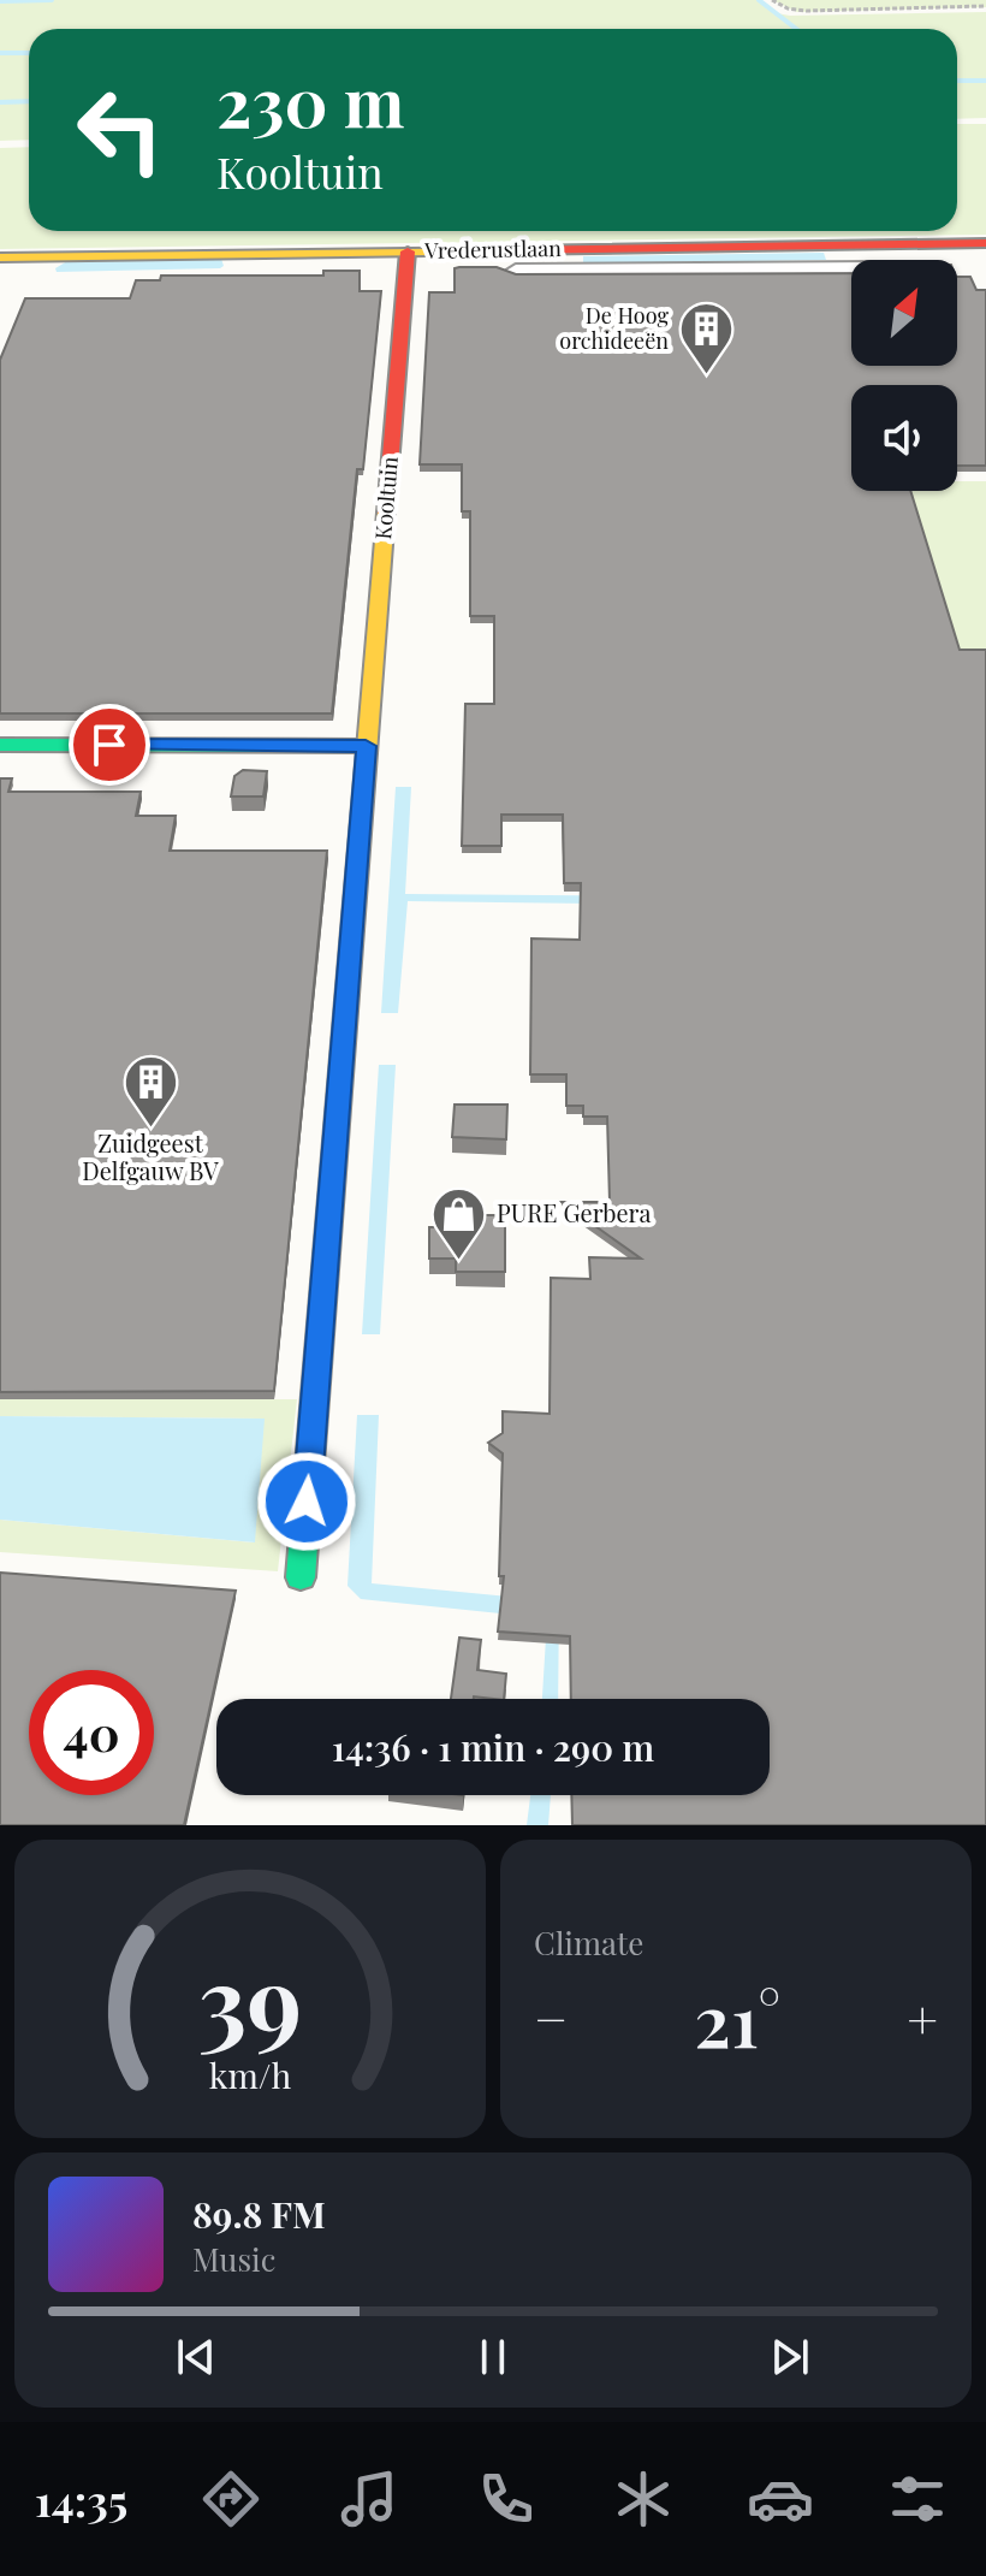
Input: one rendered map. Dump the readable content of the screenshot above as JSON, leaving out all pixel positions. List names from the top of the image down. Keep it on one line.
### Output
{"streets":{"street":["Vrederustlaan","Kooltuin"]},"crossings":[["Vrederustlaan","Kooltuin"]],"places":{"building":["De Hoog orchideeën","Zuidgeest Delfgauw BV"],"shop":["PURE Gerbera"]},"north":"top right","page":{"turn":["230 m","Kooltuin"],"limit":"40","trip":"14:36 · 1 min · 290 m","tile":"Climate","heat":["−","21°","+"],"song":["89.8 FM","Music"],"tabs":"14:35","gauge":["39","km/h"]}}
